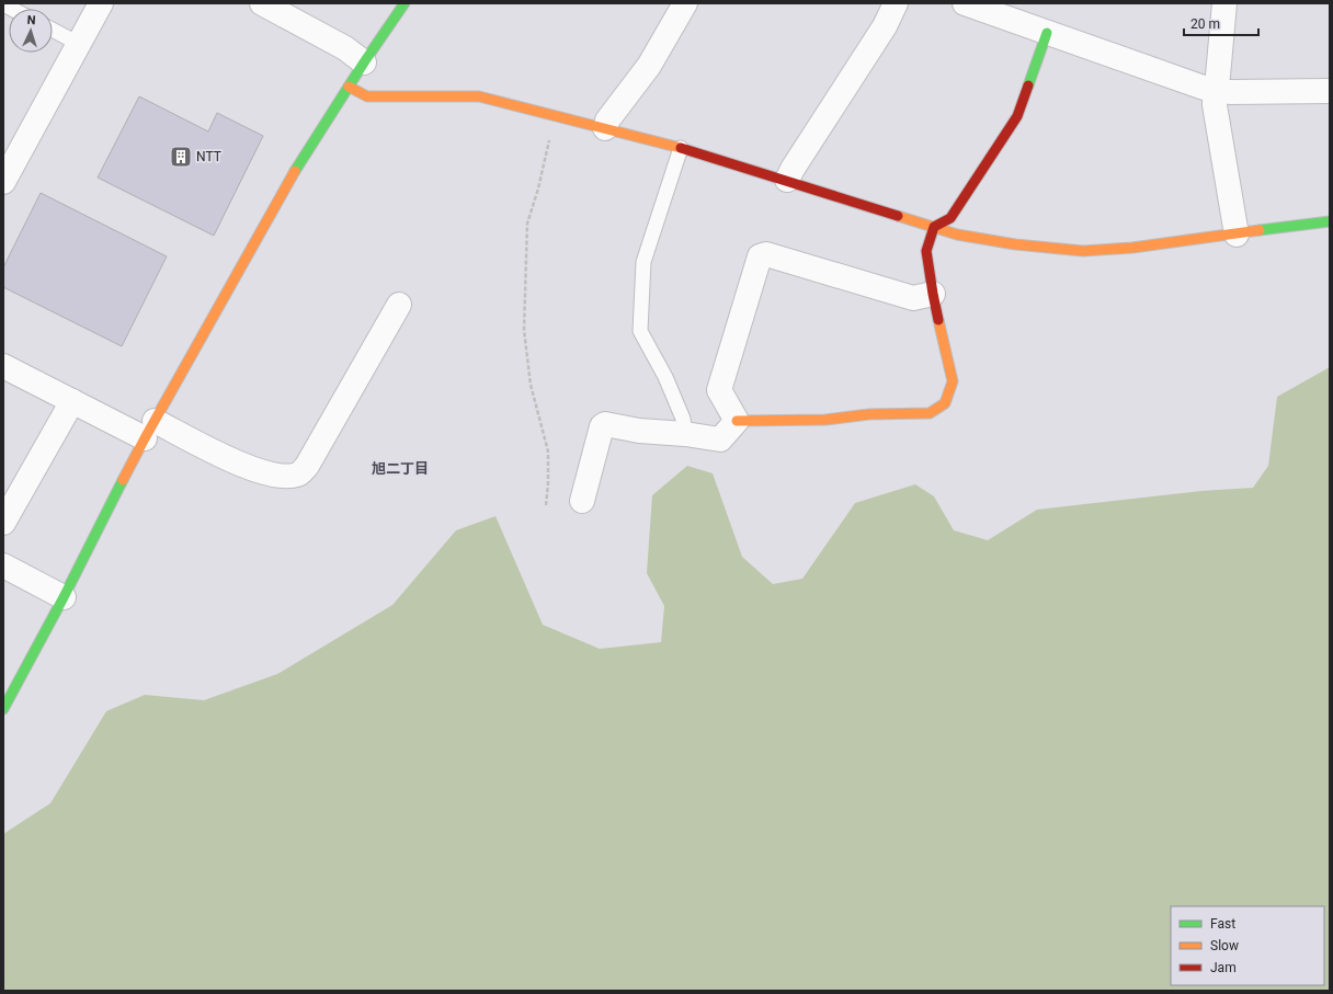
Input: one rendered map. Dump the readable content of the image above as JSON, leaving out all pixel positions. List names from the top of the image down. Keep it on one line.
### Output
{"districts":["旭二丁目"],"places":{"building":["NTT"]},"legend":["Fast","Slow","Jam"],"scale_bar":"20 m","north":"top"}
